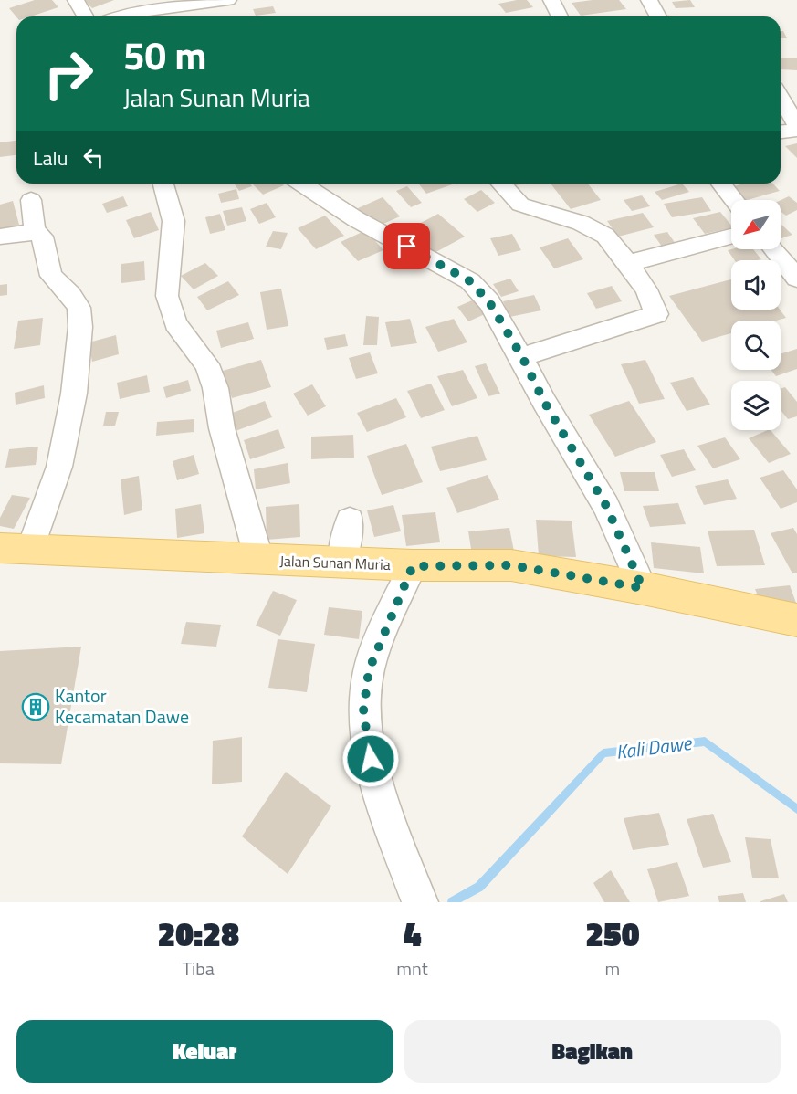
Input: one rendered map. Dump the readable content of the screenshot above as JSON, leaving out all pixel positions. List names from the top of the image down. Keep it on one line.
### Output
{"streets":{"main road":["Jalan Sunan Muria"]},"water":["Kali Dawe"],"places":{"building":["Kantor Kecamatan Dawe"]},"north":"bottom left","page":{"turn":["50 m","Jalan Sunan Muria"],"then":"Lalu","eta":["20:28","Tiba","4","mnt","250","m"],"buttons":["Keluar","Bagikan"]}}
